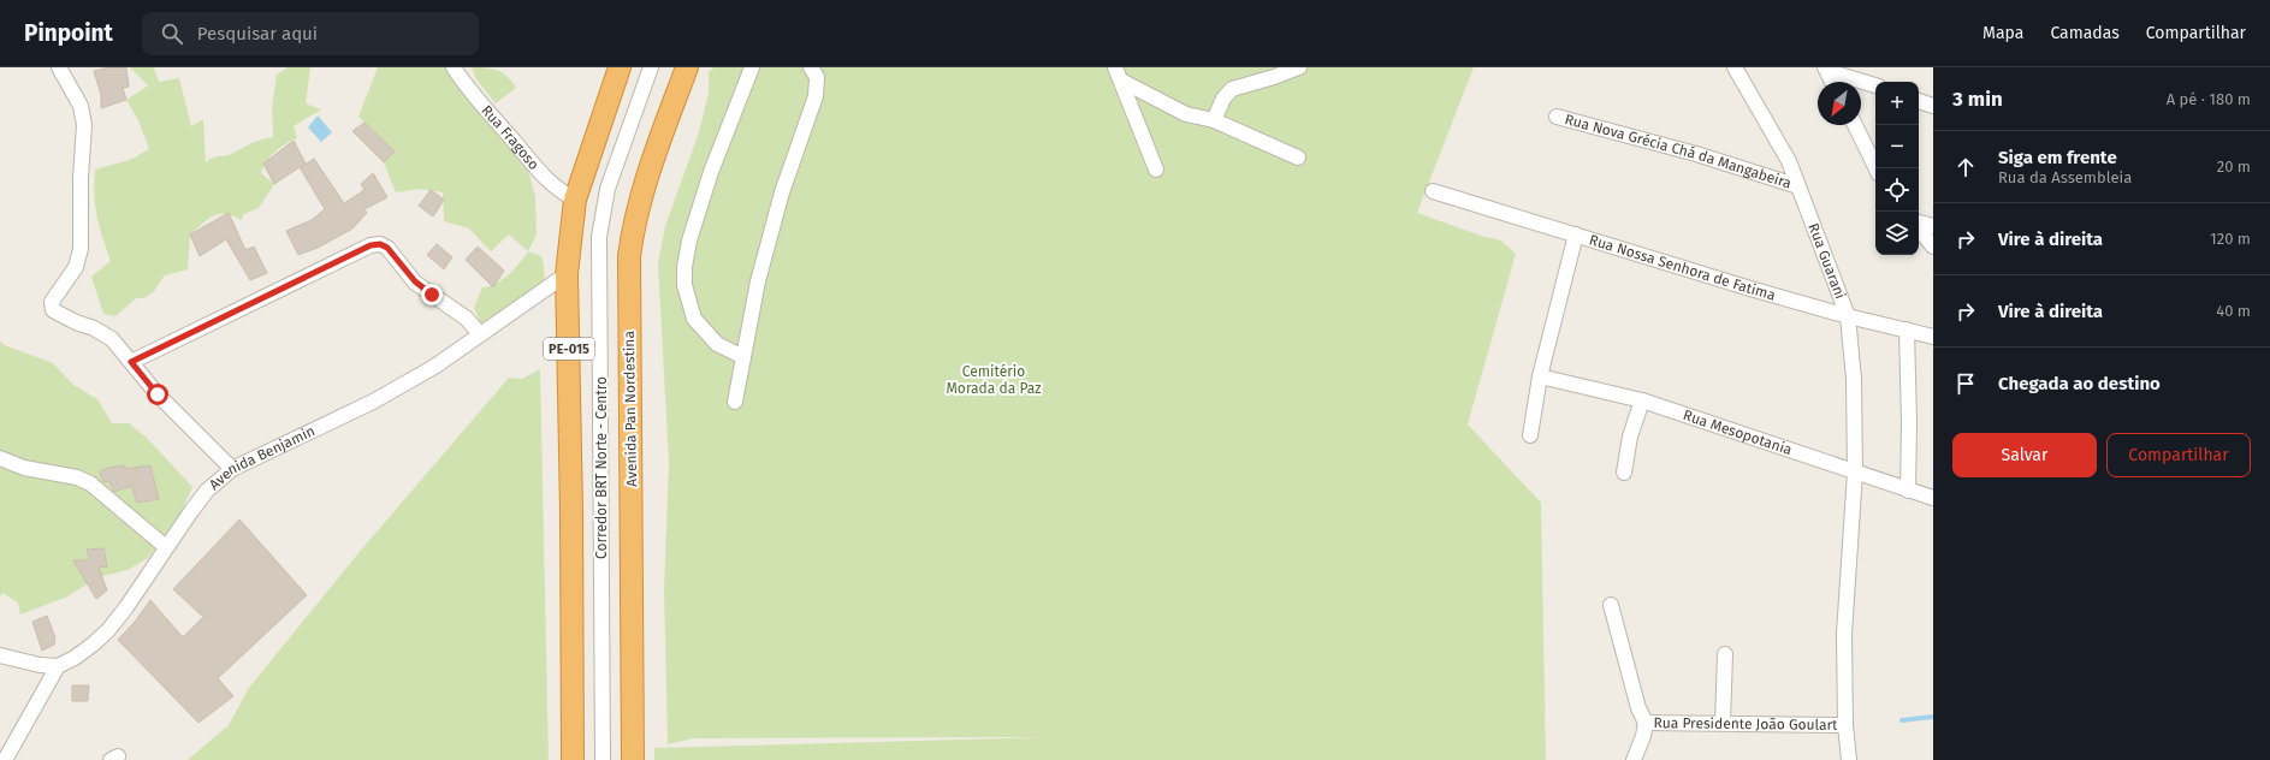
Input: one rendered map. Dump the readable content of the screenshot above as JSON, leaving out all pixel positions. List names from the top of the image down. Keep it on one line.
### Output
{"streets":{"highway":["PE-015","Avenida Pan Nordestina"],"street":["Rua Fragoso","Rua Nova Grécia Chá da Mangabeira","Rua Guarani","Rua Nossa Senhora de Fatima","Rua Mesopotania","Avenida Benjamin","Corredor BRT Norte - Centro","Rua Presidente João Goulart"]},"crossings":[["Rua Fragoso","PE-015"],["Rua Nova Grécia Chá da Mangabeira","Rua Guarani"],["Rua Guarani","Rua Nossa Senhora de Fatima"],["Rua Guarani","Rua Mesopotania"],["Rua Guarani","Rua Presidente João Goulart"],["PE-015","Avenida Benjamin"],["Rua Mesopotania","Rua Presidente João Goulart"]],"parks":["Cemitério Morada da Paz"],"north":"bottom left","page":{"header":"Pinpoint","search":"Pesquisar aqui","nav":["Mapa","Camadas","Compartilhar"],"heading":["3 min","A pé · 180 m"],"map_buttons":["+","−"],"list":[["Siga em frente","Rua da Assembleia","20 m"],["Vire à direita","120 m"],["Vire à direita","40 m"],"Chegada ao destino"],"buttons":["Salvar","Compartilhar"]}}
